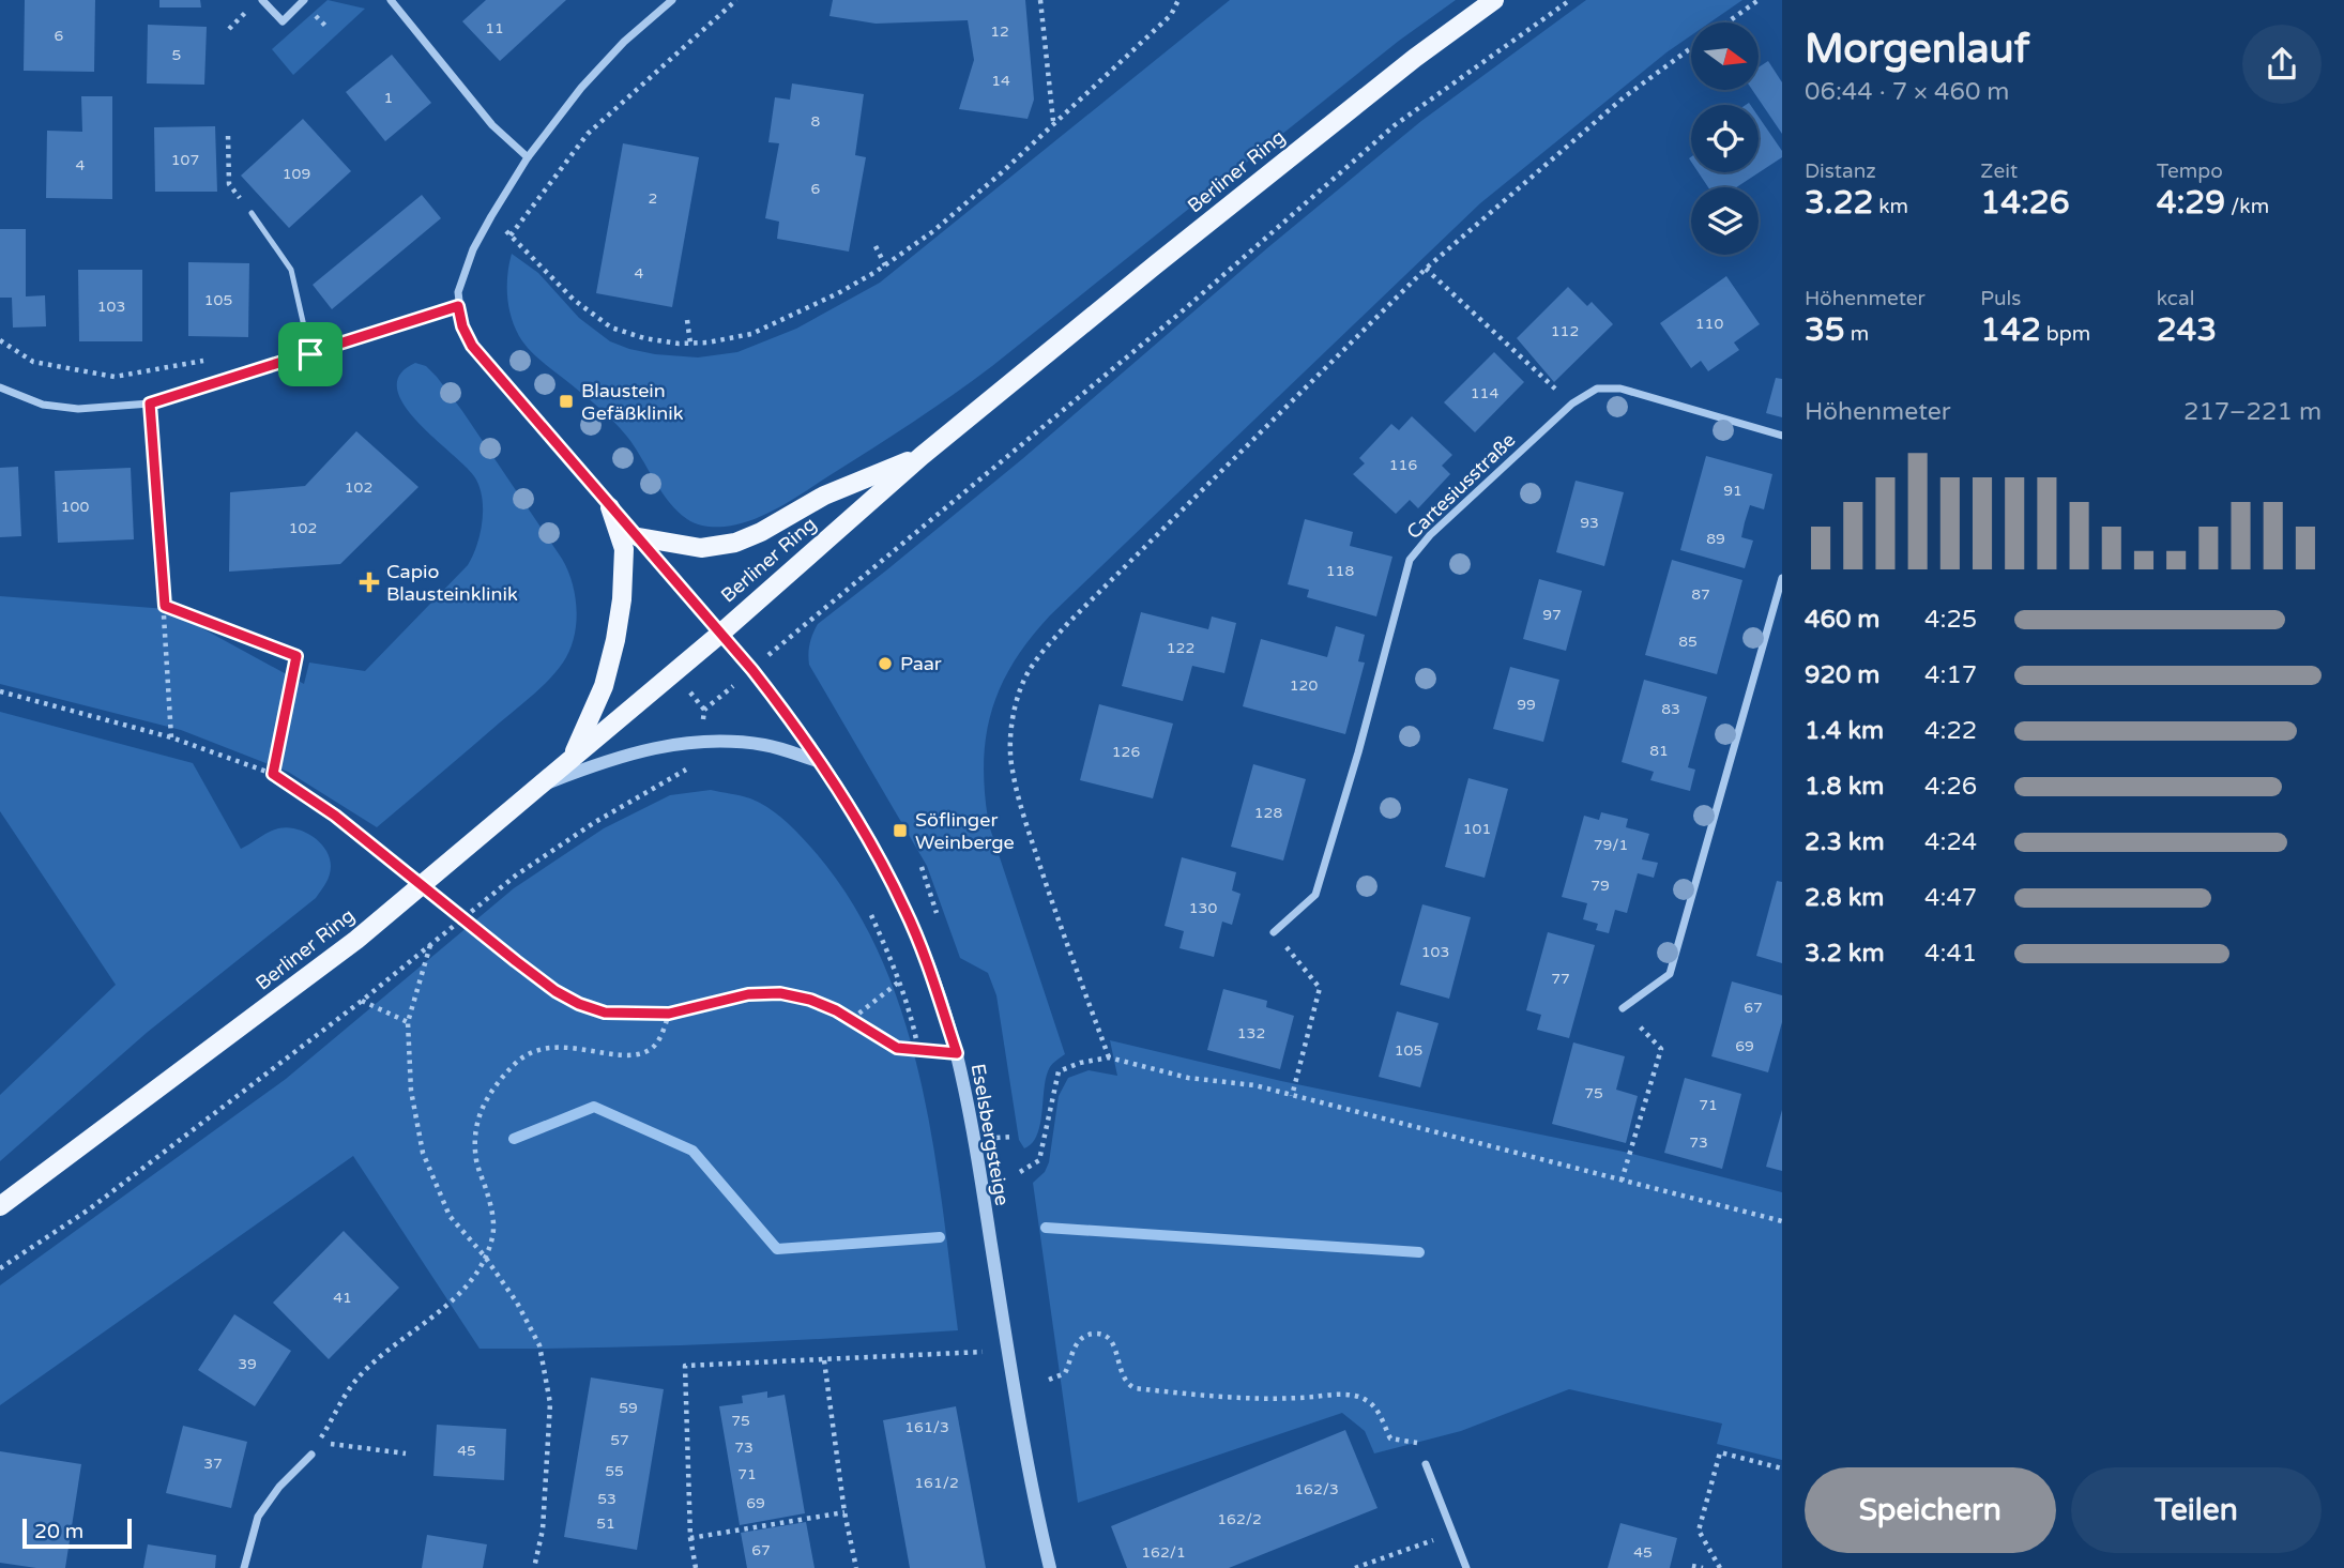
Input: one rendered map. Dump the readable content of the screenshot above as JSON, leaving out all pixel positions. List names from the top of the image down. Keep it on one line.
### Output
{"streets":{"main road":["Berliner Ring"],"street":["Cartesiusstraße","Eselsbergsteige"]},"crossings":[["Berliner Ring","Eselsbergsteige"]],"places":{"transit":["Blaustein Gefäßklinik","Söflinger Weinberge"],"health":["Capio Blausteinklinik"],"other":["Paar"]},"house_numbers":["11","12","6","5","14","1","8","107","4","109","6","2","4","105","103","110","112","114","116","102","91","100","93","102","89","118","87","97","85","122","120","99","83","81","126","128","101","79/1","79","130","103","77","67","132","69","105","75","71","73","41","39","59","75","161/3","57","73","45","37","55","71","161/2","162/3","53","69","162/2","51","67","162/1","45"],"scale_bar":"20 m","north":"right","page":{"heading":["Morgenlauf","06:44 · 7 × 460 m"],"stats":[["Distanz","3.22 km"],["Zeit","14:26"],["Tempo","4:29 /km"],["Höhenmeter","35 m"],["Puls","142 bpm"],["kcal","243"]],"chart":["Höhenmeter","217–221 m"],"list":[{"name":"460 m","note":"4:25"},{"name":"920 m","note":"4:17"},{"name":"1.4 km","note":"4:22"},{"name":"1.8 km","note":"4:26"},{"name":"2.3 km","note":"4:24"},{"name":"2.8 km","note":"4:47"},{"name":"3.2 km","note":"4:41"}],"buttons":["Speichern","Teilen"],"scale":"20 m"}}
